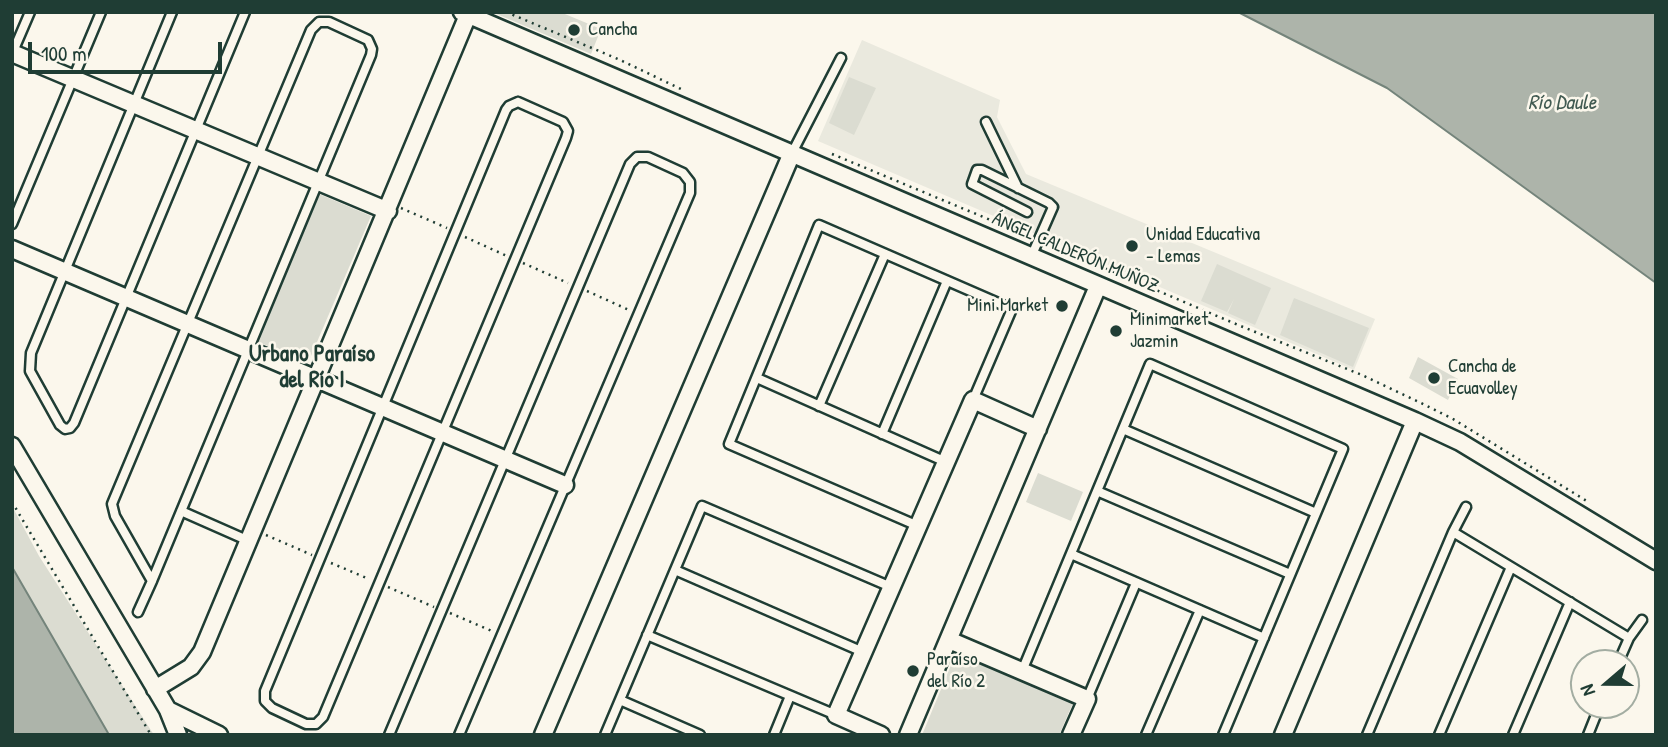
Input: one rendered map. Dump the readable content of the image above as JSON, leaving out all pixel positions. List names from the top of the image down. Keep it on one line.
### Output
{"streets":{"street":["ÁNGEL CALDERÓN MUÑOZ"]},"districts":["Urbano Paraíso del Río I"],"water":["Río Daule"],"places":["Cancha","Unidad Educativa - Lemas","Mini Market","Minimarket Jazmin","Cancha de Ecuavolley","Paraíso del Río 2"],"scale_bar":"100 m","north":"left"}
